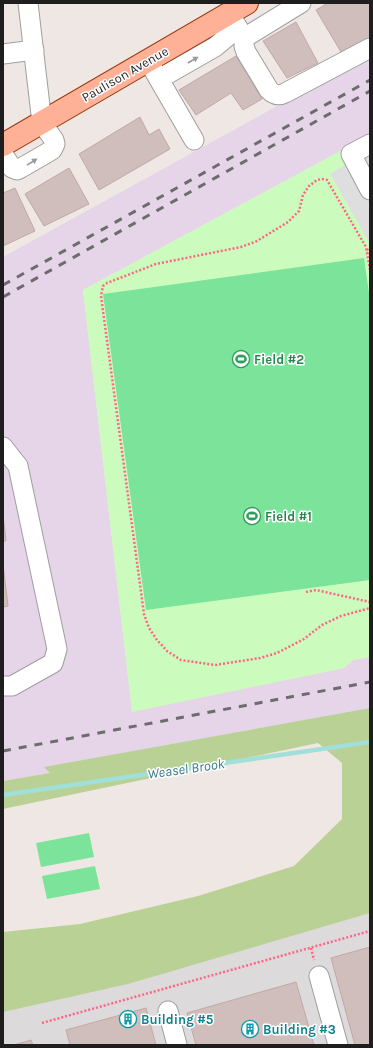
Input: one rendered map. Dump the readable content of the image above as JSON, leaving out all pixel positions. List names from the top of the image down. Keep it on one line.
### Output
{"streets":{"main road":["Paulison Avenue"]},"water":["Weasel Brook"],"places":{"sports":["Field #2","Field #1"],"building":["Building #5","Building #3"]}}
